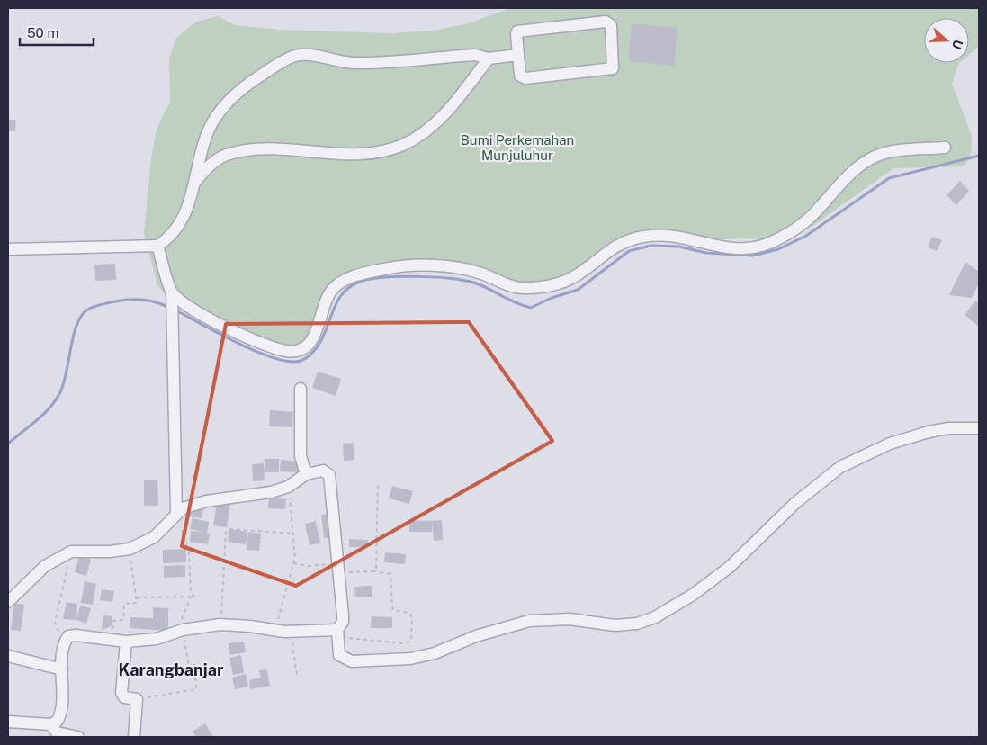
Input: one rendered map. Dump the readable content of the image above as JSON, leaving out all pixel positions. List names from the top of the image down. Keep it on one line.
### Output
{"districts":["Karangbanjar"],"parks":["Bumi Perkemahan Munjuluhur"],"scale_bar":"50 m","north":"right"}
